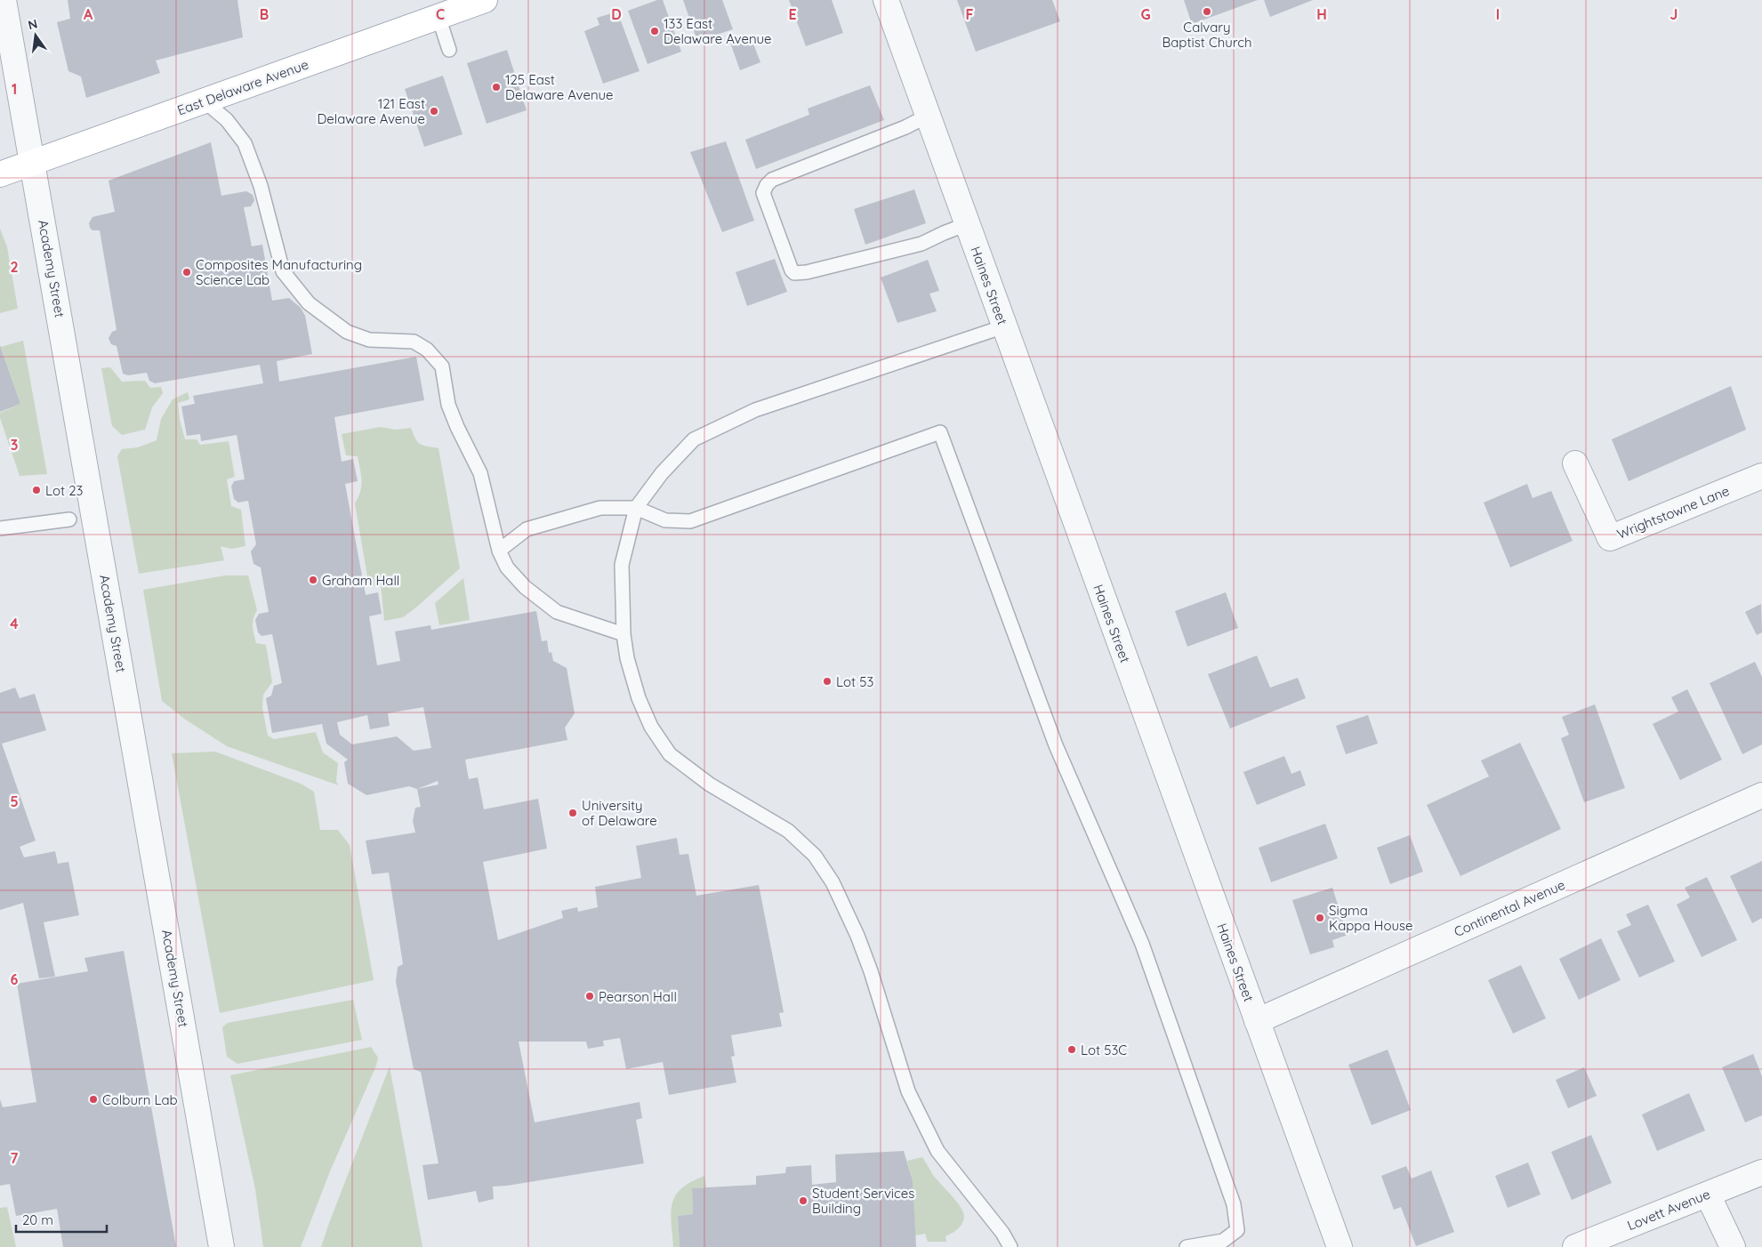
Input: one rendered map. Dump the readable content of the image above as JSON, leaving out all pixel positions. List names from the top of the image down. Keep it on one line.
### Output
{"streets":{"main road":["East Delaware Avenue"],"street":["Academy Street","Haines Street","Wrightstowne Lane","Continental Avenue","Lovett Avenue"]},"crossings":[["East Delaware Avenue","Academy Street"],["Haines Street","Continental Avenue"]],"places":["Calvary Baptist Church","133 East Delaware Avenue","125 East Delaware Avenue","121 East Delaware Avenue","Composites Manufacturing Science Lab","Lot 23","Graham Hall","Lot 53","University of Delaware","Sigma Kappa House","Pearson Hall","Lot 53C","Colburn Lab","Student Services Building"],"scale_bar":"20 m","north":"top","grid":{"columns":["A","B","C","D","E","F","G","H","I","J"],"rows":["1","2","3","4","5","6","7"]}}
